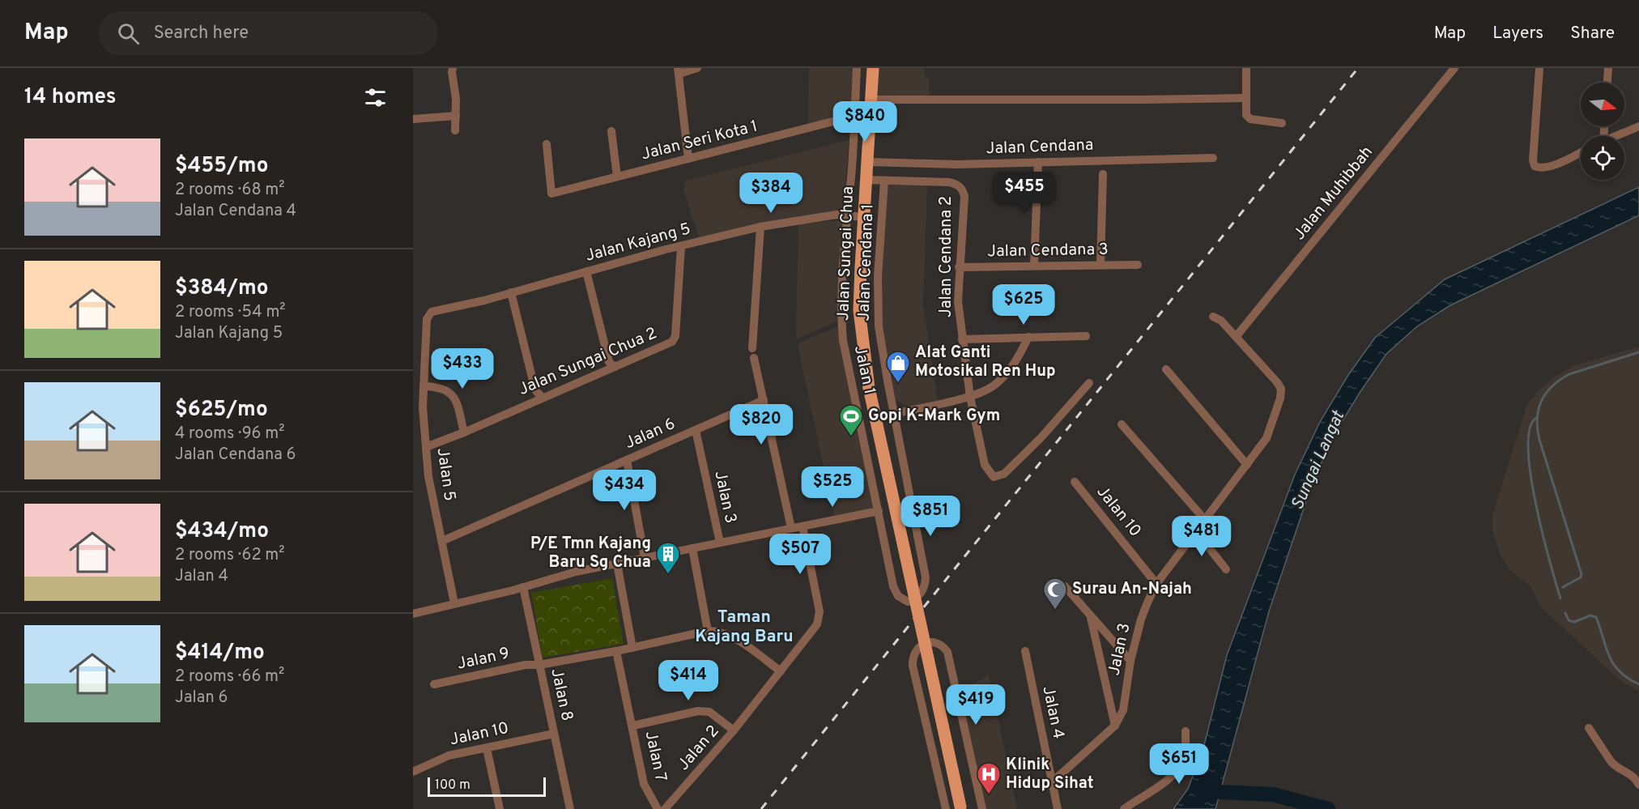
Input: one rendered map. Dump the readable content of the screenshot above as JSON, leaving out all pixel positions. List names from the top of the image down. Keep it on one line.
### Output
{"streets":{"main road":["Jalan Sungai Chua"],"street":["Jalan Seri Kota 1","Jalan Cendana","Jalan Muhibbah","Jalan Kajang 5","Jalan Cendana 3","Jalan Cendana 2","Jalan Cendana 1","Jalan Sungai Chua 2","Jalan 1","Jalan 6","Jalan 5","Jalan 3","Jalan 10","Jalan 9","Jalan 8","Jalan 4","Jalan 2","Jalan 7"]},"crossings":[["Jalan Seri Kota 1","Jalan 1"],["Jalan Cendana","Jalan Sungai Chua"],["Jalan Muhibbah","Jalan 3"],["Jalan Kajang 5","Jalan Sungai Chua"],["Jalan Kajang 5","Jalan Sungai Chua 2"],["Jalan Kajang 5","Jalan 1"],["Jalan Kajang 5","Jalan 5"],["Jalan Cendana 3","Jalan Cendana 2"],["Jalan Cendana 2","Jalan Cendana 1"],["Jalan Cendana 1","Jalan 1"],["Jalan Sungai Chua 2","Jalan 5"],["Jalan 6","Jalan 5"],["Jalan 6","Jalan 3"],["Jalan 3","Jalan 10"],["Jalan 3","Jalan 4"],["Jalan 10","Jalan 8"],["Jalan 9","Jalan 8"]],"districts":["Taman Kajang Baru"],"water":["Sungai Langat"],"places":{"shop":["Alat Ganti Motosikal Ren Hup"],"sports":["Gopi K-Mark Gym"],"building":["P/E Tmn Kajang Baru Sg Chua"],"mosque":["Surau An-Najah"],"hospital":["Klinik Hidup Sihat"]},"scale_bar":"100 m","north":"right","page":{"header":"Map","search":"Search here","nav":["Map","Layers","Share"],"heading":"14 homes","price":["$840","$455","$384","$625","$433","$820","$525","$434","$851","$481","$507","$414","$419","$651"],"list":[{"name":"$455/mo","note":"2 rooms · 68 m² · Jalan Cendana 4"},{"name":"$384/mo","note":"2 rooms · 54 m² · Jalan Kajang 5"},{"name":"$625/mo","note":"4 rooms · 96 m² · Jalan Cendana 6"},{"name":"$434/mo","note":"2 rooms · 62 m² · Jalan 4"},{"name":"$414/mo","note":"2 rooms · 66 m² · Jalan 6"}],"scale":"100 m"}}
